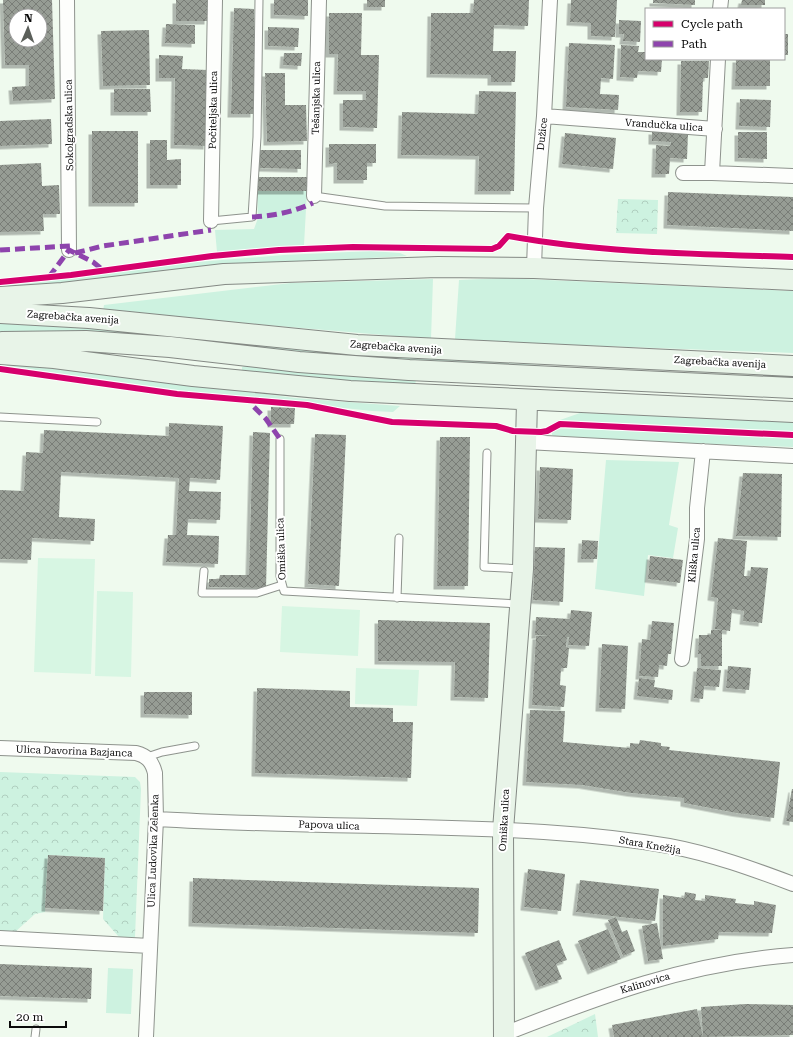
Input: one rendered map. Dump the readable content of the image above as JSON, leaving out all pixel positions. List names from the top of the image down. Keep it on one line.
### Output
{"streets":{"main road":["Zagrebačka avenija","Omiška ulica"],"street":["Tešanjska ulica","Počiteljska ulica","Sokolgradska ulica","Vrandučka ulica","Dužice","Kliška ulica","Ulica Davorina Bazjanca","Papova ulica","Stara Knežija","Ulica Ludovika Zelenka","Kalinovica"]},"crossings":[["Vrandučka ulica","Dužice"],["Omiška ulica","Papova ulica"],["Omiška ulica","Stara Knežija"],["Omiška ulica","Kalinovica"],["Ulica Davorina Bazjanca","Ulica Ludovika Zelenka"],["Papova ulica","Stara Knežija"],["Papova ulica","Ulica Ludovika Zelenka"]],"legend":["Cycle path","Path"],"scale_bar":"20 m","north":"top"}
